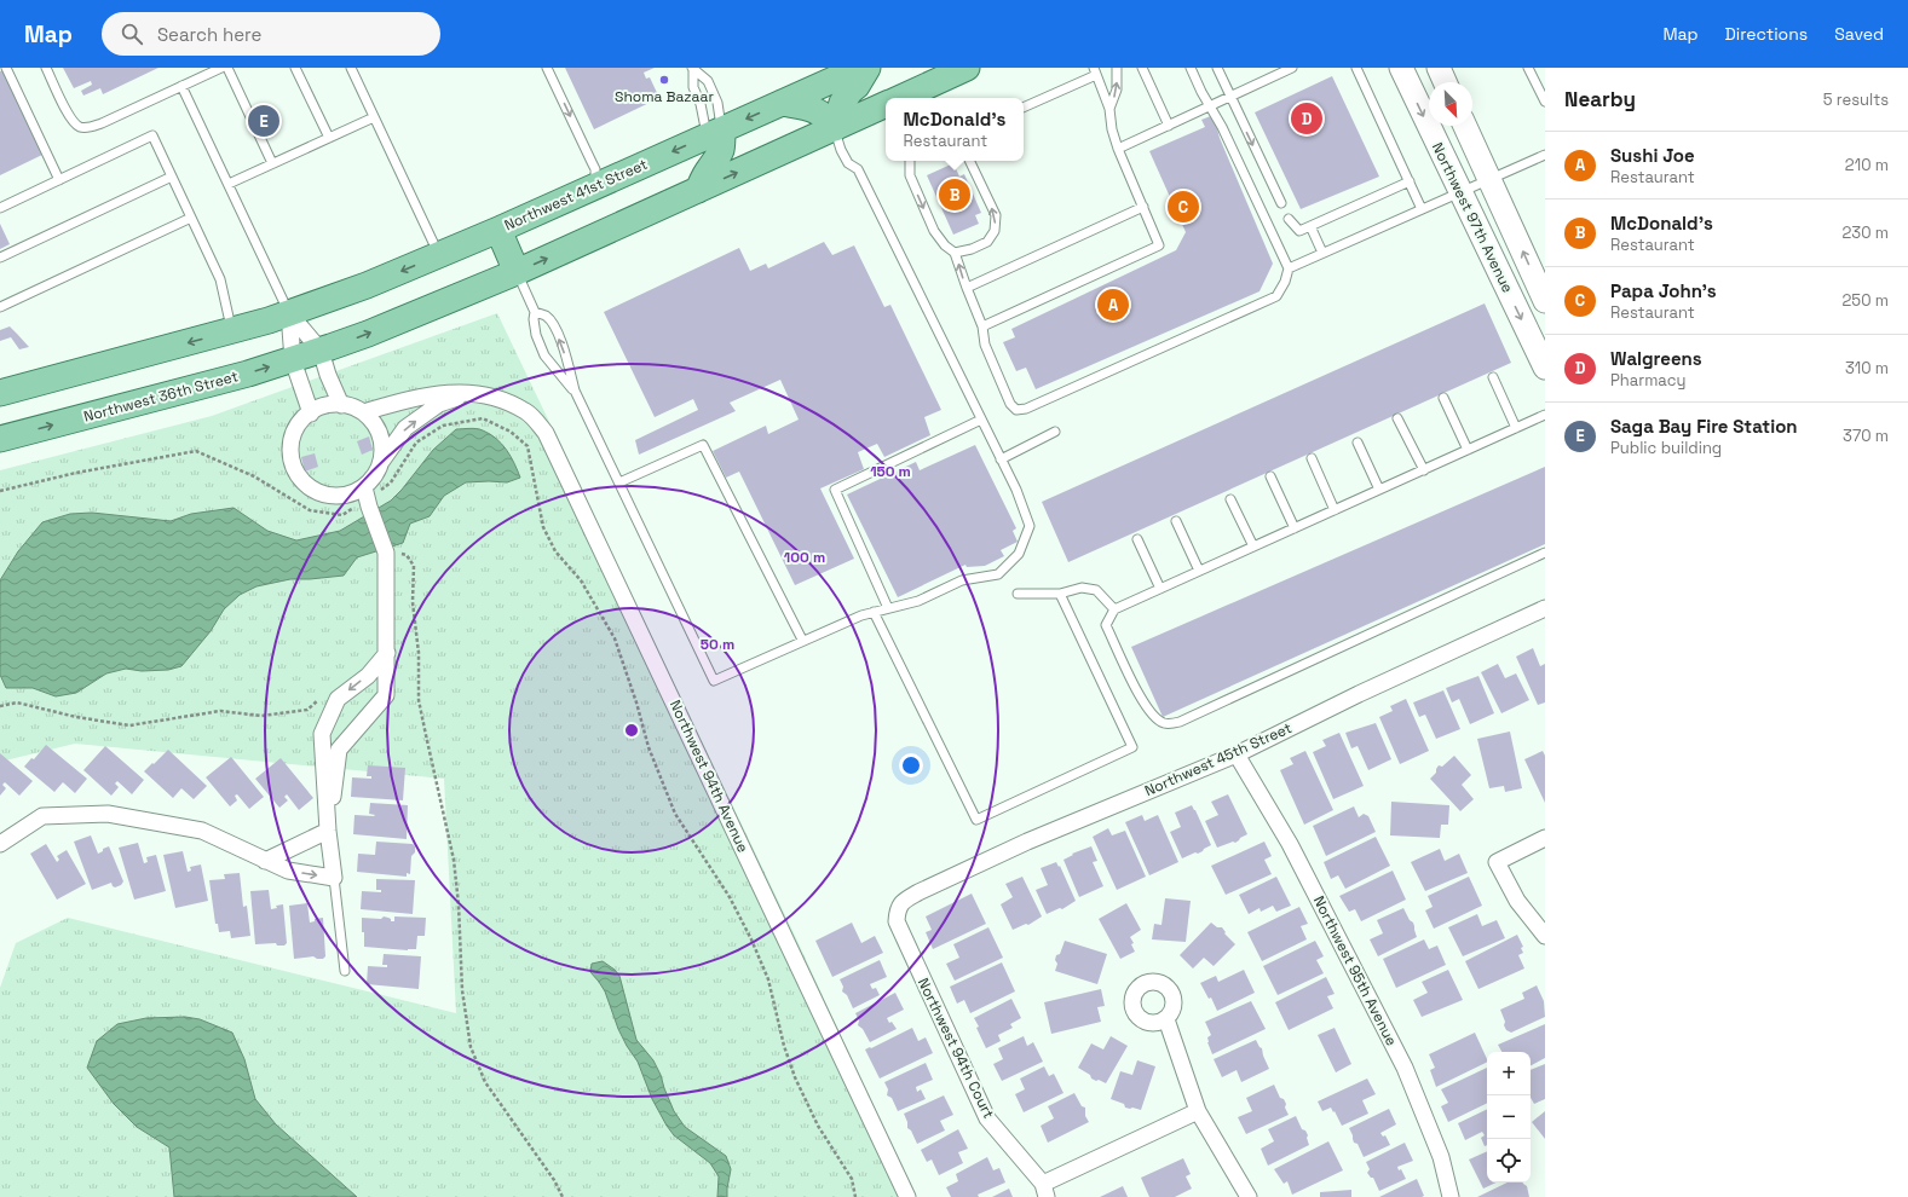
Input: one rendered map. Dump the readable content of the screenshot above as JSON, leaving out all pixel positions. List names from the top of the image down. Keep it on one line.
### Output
{"streets":{"main road":["Northwest 41st Street","Northwest 36th Street"],"street":["Northwest 97th Avenue","Northwest 45th Street","Northwest 94th Avenue","Northwest 95th Avenue","Northwest 94th Court"]},"crossings":[["Northwest 45th Street","Northwest 95th Avenue"],["Northwest 45th Street","Northwest 94th Court"]],"places":["Shoma Bazaar"],"north":"bottom right","page":{"header":"Map","search":"Search here","nav":["Map","Directions","Saved"],"heading":["Nearby","5 results"],"popup":["McDonald's","Restaurant"],"pins":["D","E","B","C","A"],"list":[{"mark":"A","name":"Sushi Joe","note":"Restaurant","value":"210 m"},{"mark":"B","name":"McDonald's","note":"Restaurant","value":"230 m"},{"mark":"C","name":"Papa John's","note":"Restaurant","value":"250 m"},{"mark":"D","name":"Walgreens","note":"Pharmacy","value":"310 m"},{"mark":"E","name":"Saga Bay Fire Station","note":"Public building","value":"370 m"}],"map_buttons":["+","−"]},"rings":["150 m","100 m","50 m"]}
